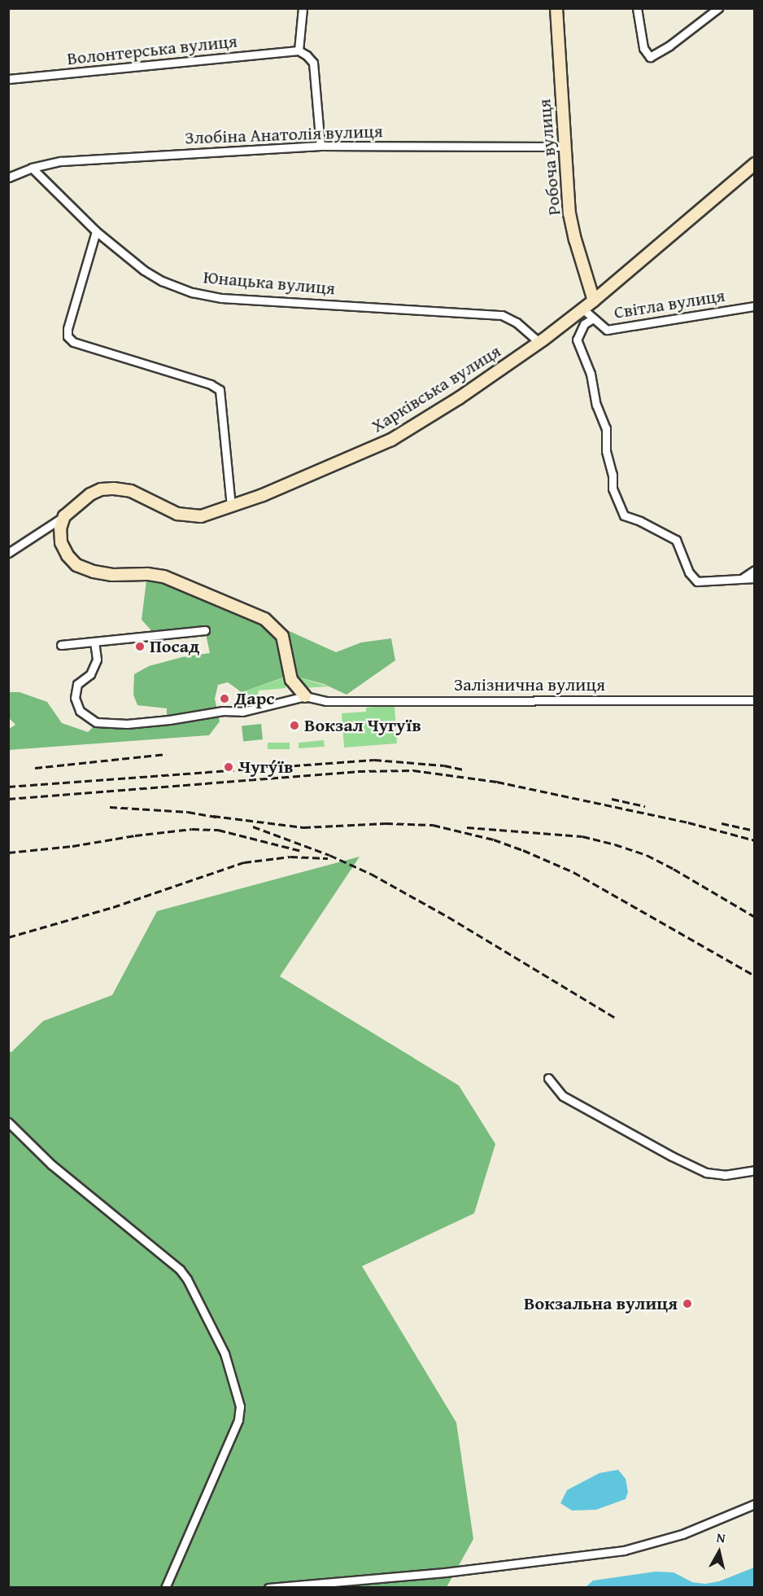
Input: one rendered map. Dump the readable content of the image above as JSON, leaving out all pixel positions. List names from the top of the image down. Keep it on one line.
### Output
{"streets":{"street":["Волонтерська вулиця","Злобіна Анатолія вулиця","Робоча вулиця","Юнацька вулиця","Світла вулиця","Харківська вулиця","Залізнична вулиця"]},"crossings":[["Злобіна Анатолія вулиця","Робоча вулиця"],["Злобіна Анатолія вулиця","Юнацька вулиця"],["Робоча вулиця","Харківська вулиця"],["Юнацька вулиця","Харківська вулиця"],["Світла вулиця","Харківська вулиця"]],"places":["Посад","Дарс","Вокзал Чугуїв","Чугу́їв","Вокзальна вулиця"],"north":"top"}
